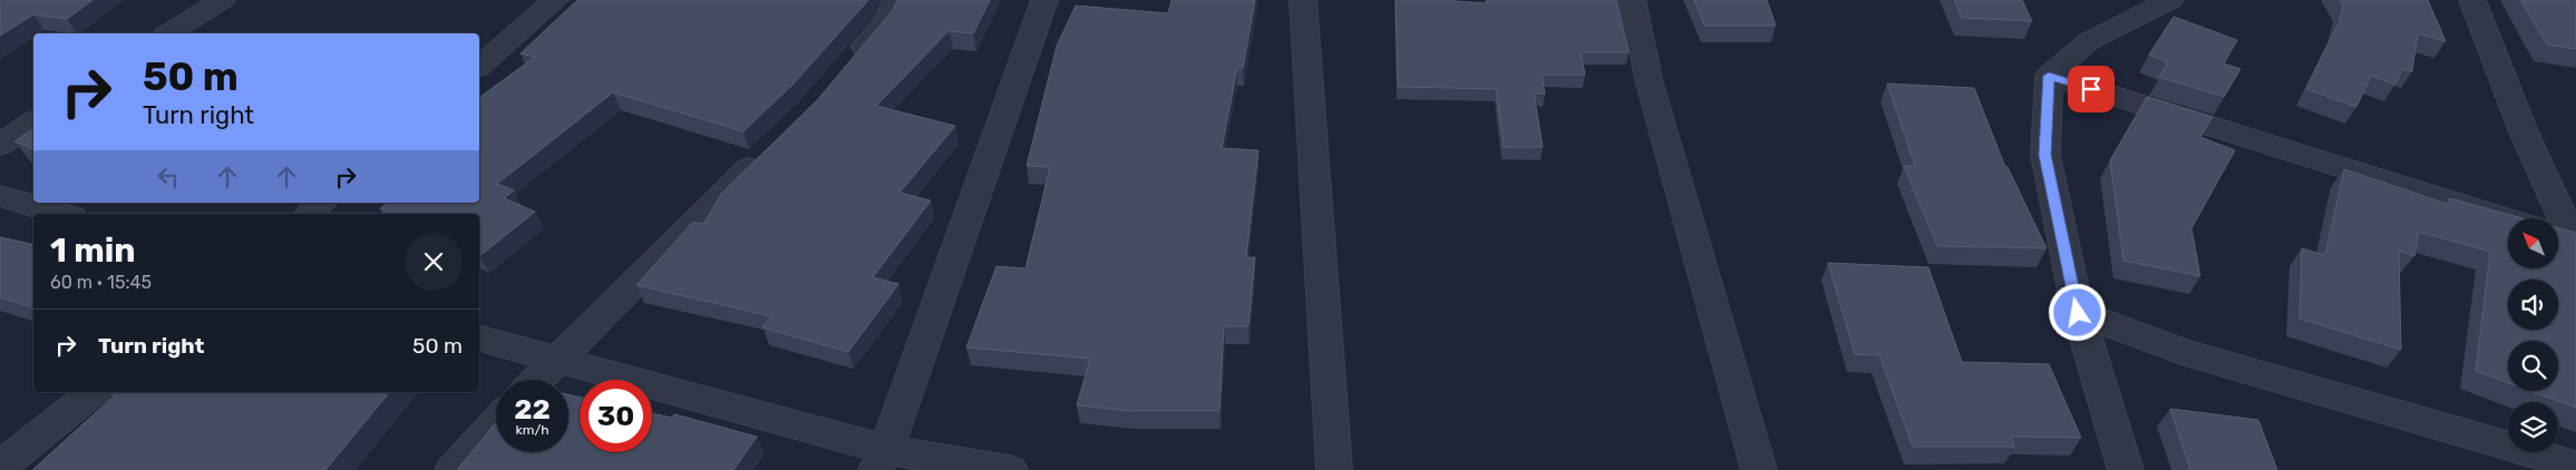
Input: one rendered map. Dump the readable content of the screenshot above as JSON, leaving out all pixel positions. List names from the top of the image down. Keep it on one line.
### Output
{"north":"top left","page":{"turn":["50 m","Turn right"],"heading":["1 min","60 m · 15:45"],"list":[{"name":"Turn right","value":"50 m"}],"speed":"22 km/h","limit":"30"}}
